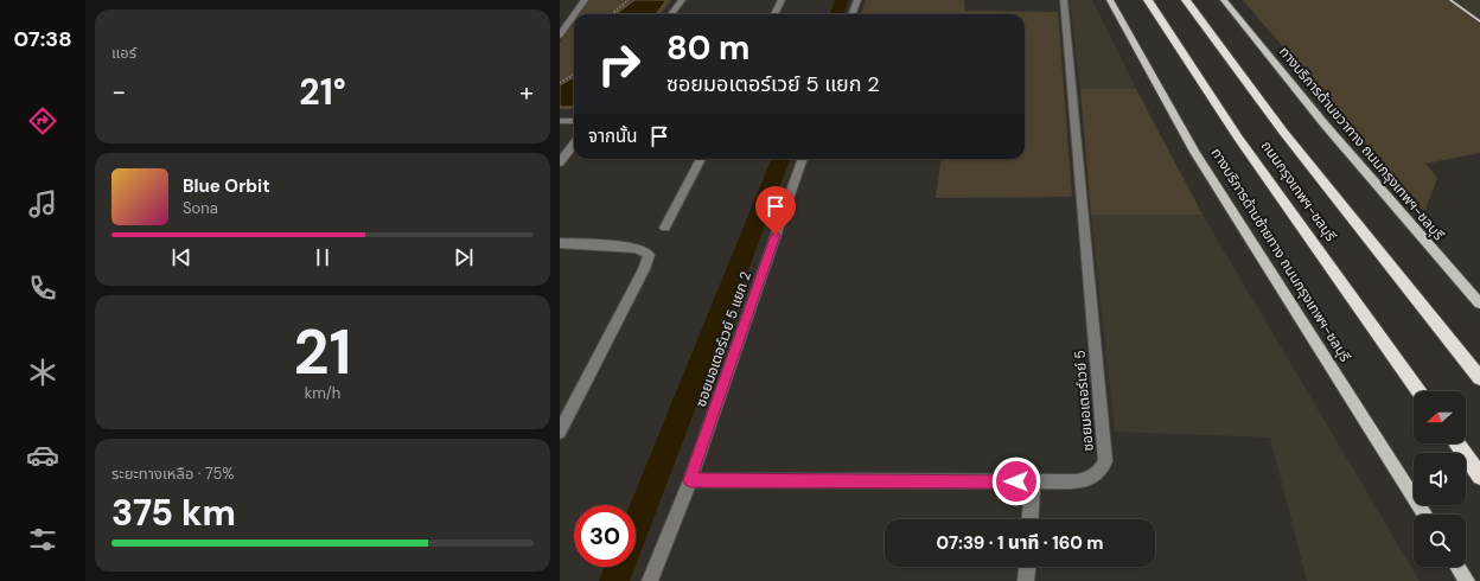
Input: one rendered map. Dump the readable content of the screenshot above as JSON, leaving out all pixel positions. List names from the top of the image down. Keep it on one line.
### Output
{"streets":{"highway":["ถนนกรุงเทพฯ-ชลบุรี"],"main road":["ทางบริการด้านขวาทาง ถนนกรุงเทพฯ-ชลบุรี","ทางบริการด้านซ้ายทาง ถนนกรุงเทพฯ-ชลบุรี"],"street":["ซอยมอเตอร์เวย์ 5 แยก 2","ซอยมอเตอร์เวย์ 5"]},"crossings":[["ซอยมอเตอร์เวย์ 5 แยก 2","ซอยมอเตอร์เวย์ 5"]],"north":"left","page":{"tabs":"07:38","tile":["แอร์",["21","km/h"],["ระยะทางเหลือ · 75%","375 km"]],"turn":["80 m","ซอยมอเตอร์เวย์ 5 แยก 2"],"heat":["−","21°","+"],"then":"จากนั้น","song":["Blue Orbit","Sona"],"limit":"30","trip":"07:39 · 1 นาที · 160 m"}}
